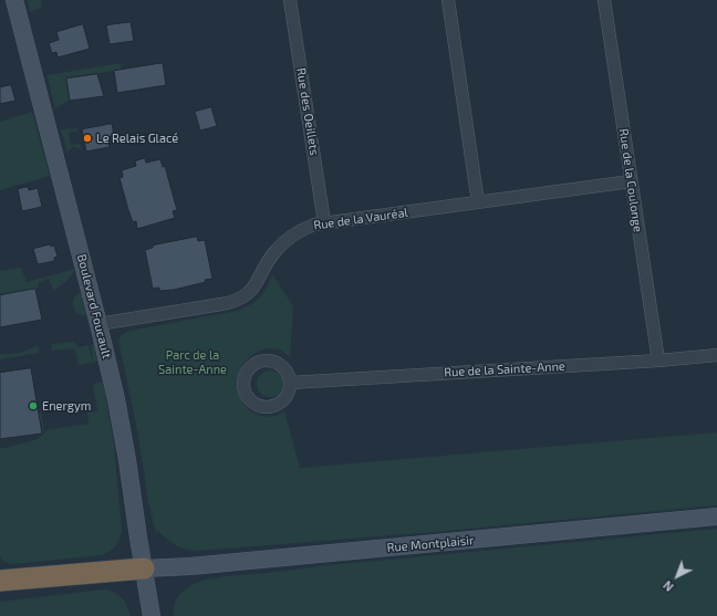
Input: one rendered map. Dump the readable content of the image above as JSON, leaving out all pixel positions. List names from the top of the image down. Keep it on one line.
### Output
{"streets":{"street":["Rue des Oeillets","Rue de la Coulonge","Rue de la Vauréal","Boulevard Foucault","Rue de la Sainte-Anne","Rue Montplaisir"]},"crossings":[["Rue des Oeillets","Rue de la Vauréal"],["Rue de la Coulonge","Rue de la Vauréal"],["Rue de la Coulonge","Rue de la Sainte-Anne"],["Rue de la Vauréal","Boulevard Foucault"],["Boulevard Foucault","Rue Montplaisir"]],"parks":["Parc de la Sainte-Anne"],"places":["Le Relais Glacé","Energym"],"north":"bottom left"}
